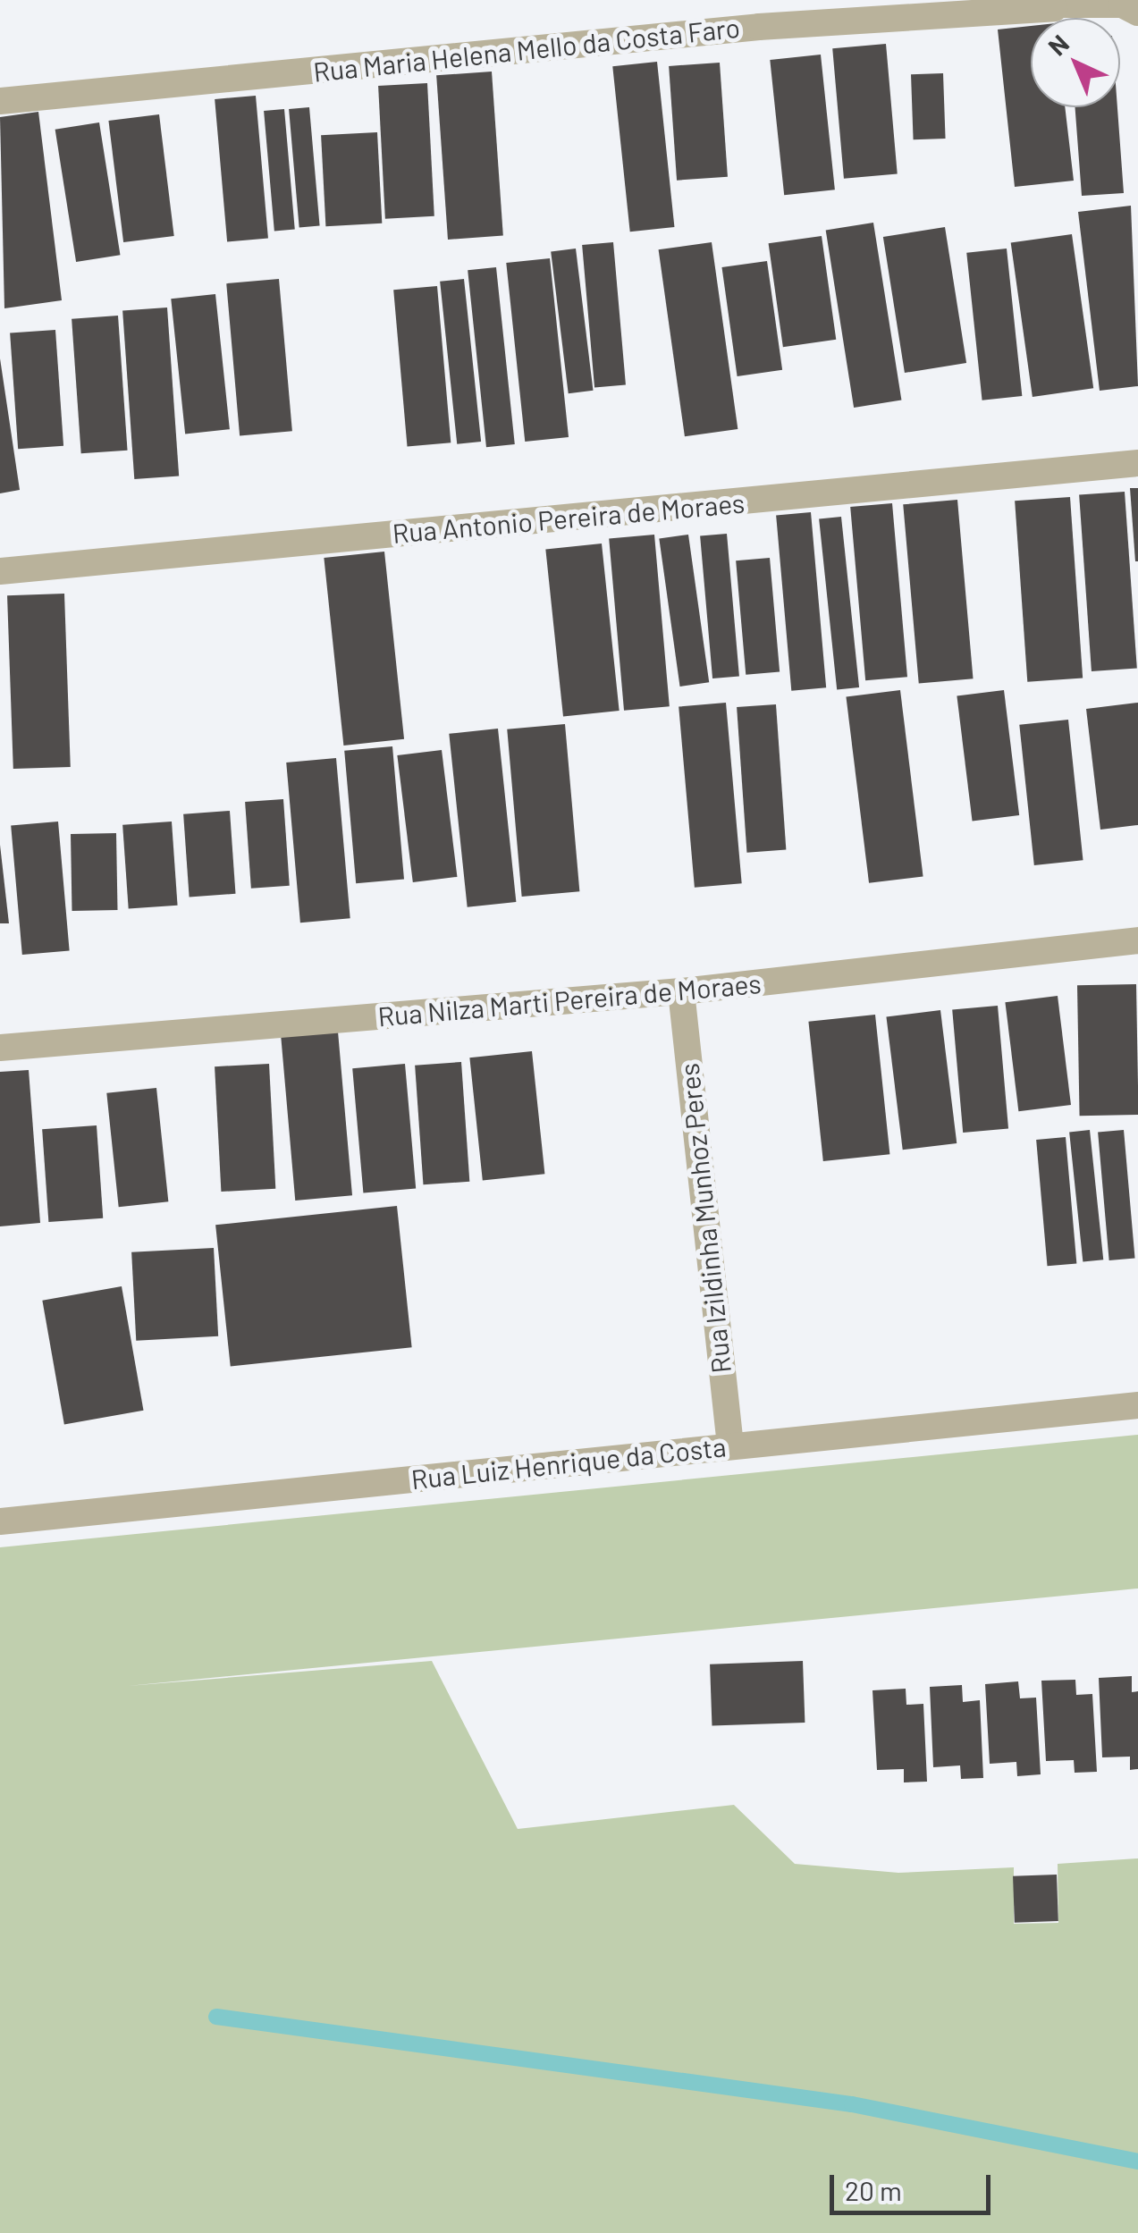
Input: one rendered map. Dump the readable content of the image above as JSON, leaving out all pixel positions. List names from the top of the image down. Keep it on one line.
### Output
{"streets":{"street":["Rua Maria Helena Mello da Costa Faro","Rua Antonio Pereira de Moraes","Rua Nilza Marti Pereira de Moraes","Rua Izildinha Munhoz Peres","Rua Luiz Henrique da Costa"]},"crossings":[["Rua Nilza Marti Pereira de Moraes","Rua Izildinha Munhoz Peres"],["Rua Izildinha Munhoz Peres","Rua Luiz Henrique da Costa"]],"scale_bar":"20 m","north":"top left"}
